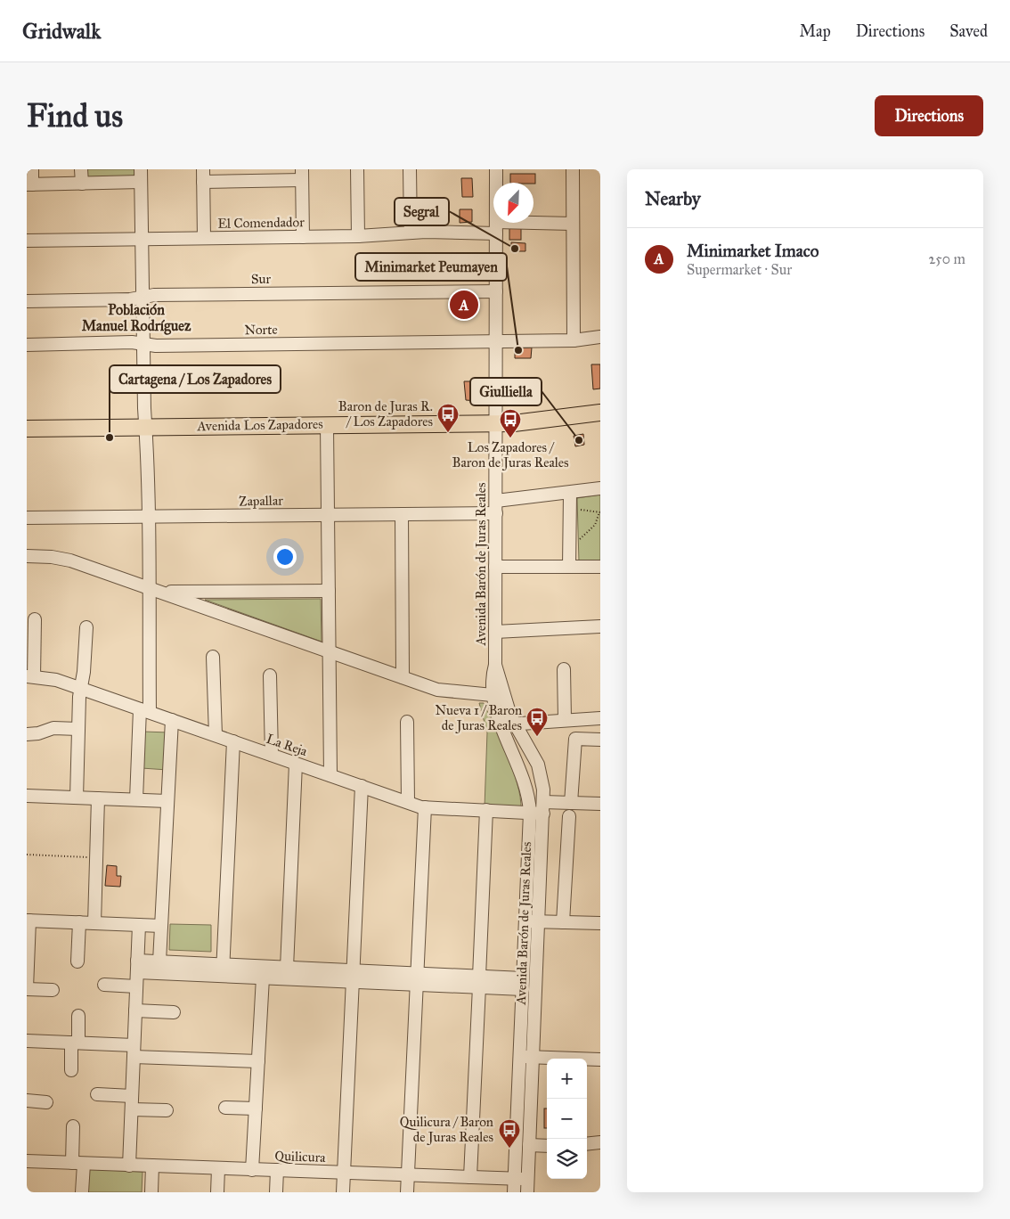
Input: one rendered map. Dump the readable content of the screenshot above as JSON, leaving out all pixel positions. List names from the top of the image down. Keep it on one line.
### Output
{"streets":{"main road":["Avenida Los Zapadores"],"street":["El Comendador","Sur","Norte","Zapallar","Avenida Barón de Juras Reales","La Reja","Quilicura"]},"crossings":[["El Comendador","Avenida Barón de Juras Reales"],["Sur","Avenida Barón de Juras Reales"],["Norte","Avenida Barón de Juras Reales"],["Avenida Los Zapadores","Avenida Barón de Juras Reales"],["Zapallar","Avenida Barón de Juras Reales"],["Avenida Barón de Juras Reales","La Reja"],["Avenida Barón de Juras Reales","Quilicura"]],"districts":["Población Manuel Rodríguez"],"places":{"other":["Segral","Minimarket Peumayen","Cartagena / Los Zapadores","Giulliella"],"bus stop":["Baron de Juras R. / Los Zapadores","Los Zapadores / Baron de Juras Reales","Nueva 1 / Baron de Juras Reales","Quilicura / Baron de Juras Reales"]},"north":"bottom left","page":{"header":"Gridwalk","nav":["Map","Directions","Saved"],"buttons":"Directions","title":"Find us","heading":"Nearby","list":[{"mark":"A","name":"Minimarket Imaco","note":"Supermarket · Sur","value":"250 m"}],"pins":"A","map_buttons":["+","−"]}}
